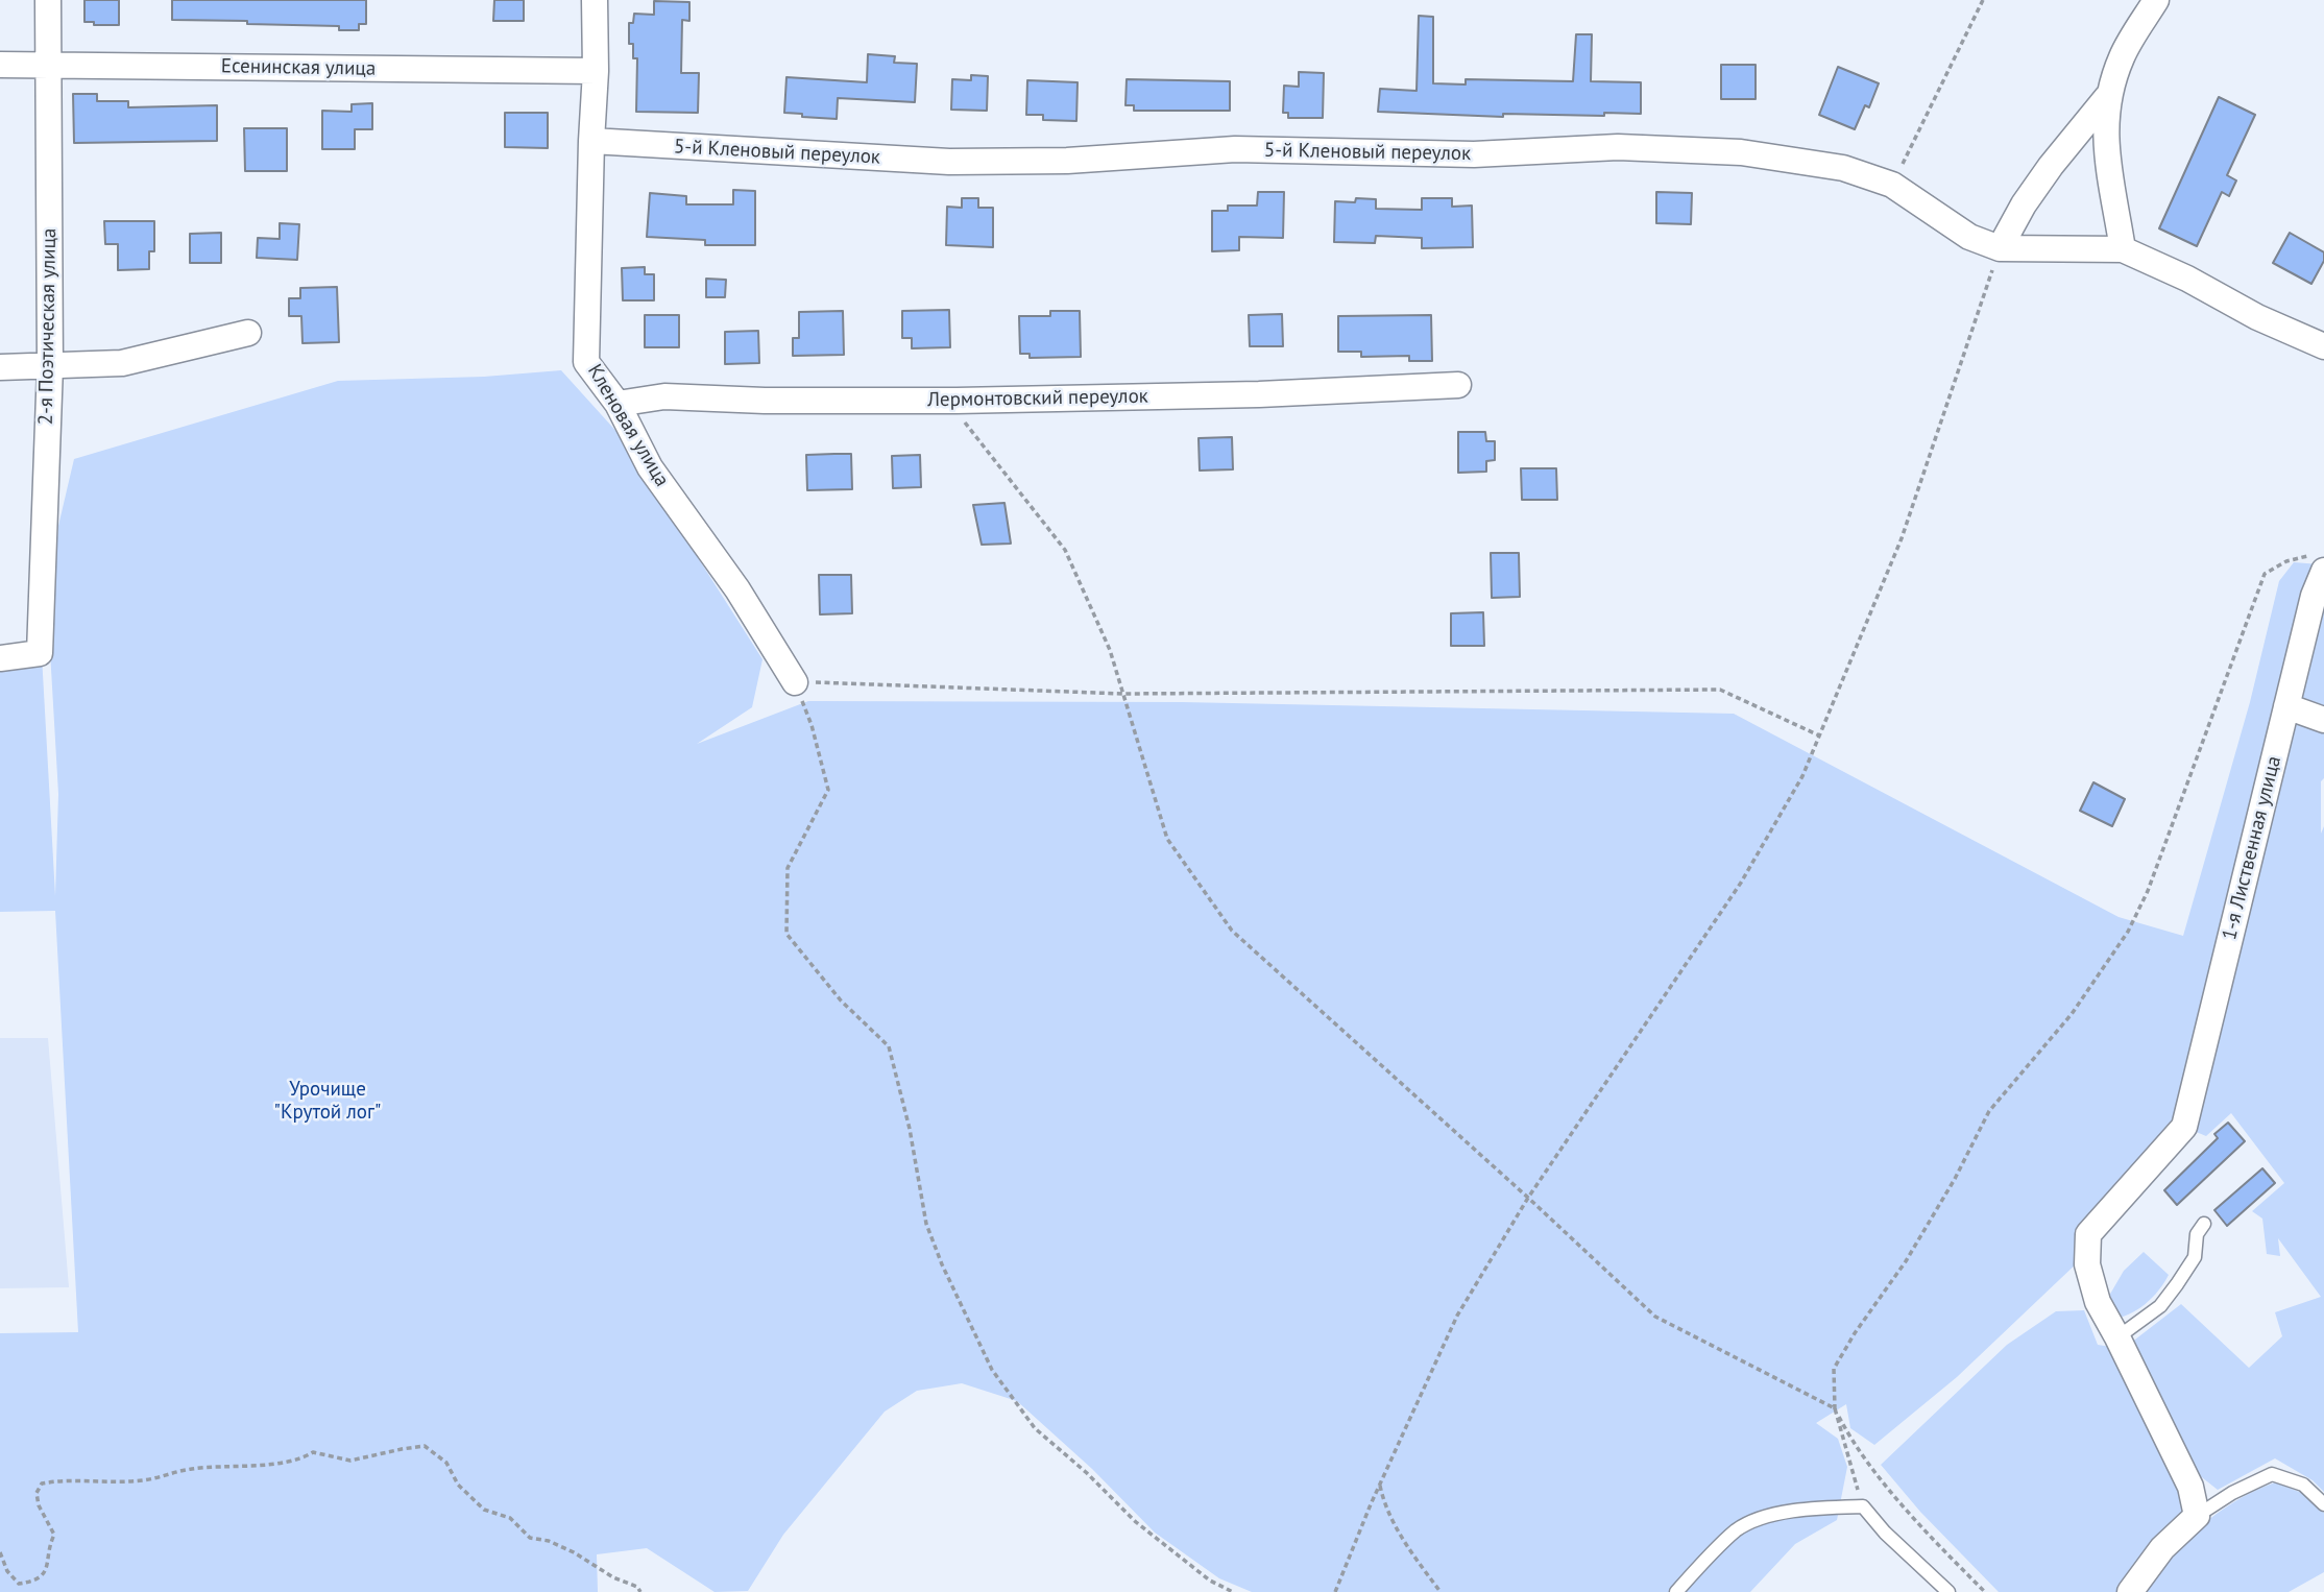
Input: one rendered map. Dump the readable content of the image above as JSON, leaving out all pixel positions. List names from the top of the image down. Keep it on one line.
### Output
{"streets":{"street":["Есенинская улица","5-й Кленовый переулок","2-я Поэтическая улица","Лермонтовский переулок","Кленовая улица","1-я Лиственная улица"]},"crossings":[["Есенинская улица","2-я Поэтическая улица"],["Есенинская улица","Кленовая улица"],["5-й Кленовый переулок","Кленовая улица"],["Лермонтовский переулок","Кленовая улица"]],"parks":["Урочище \"Крутой лог\""]}
